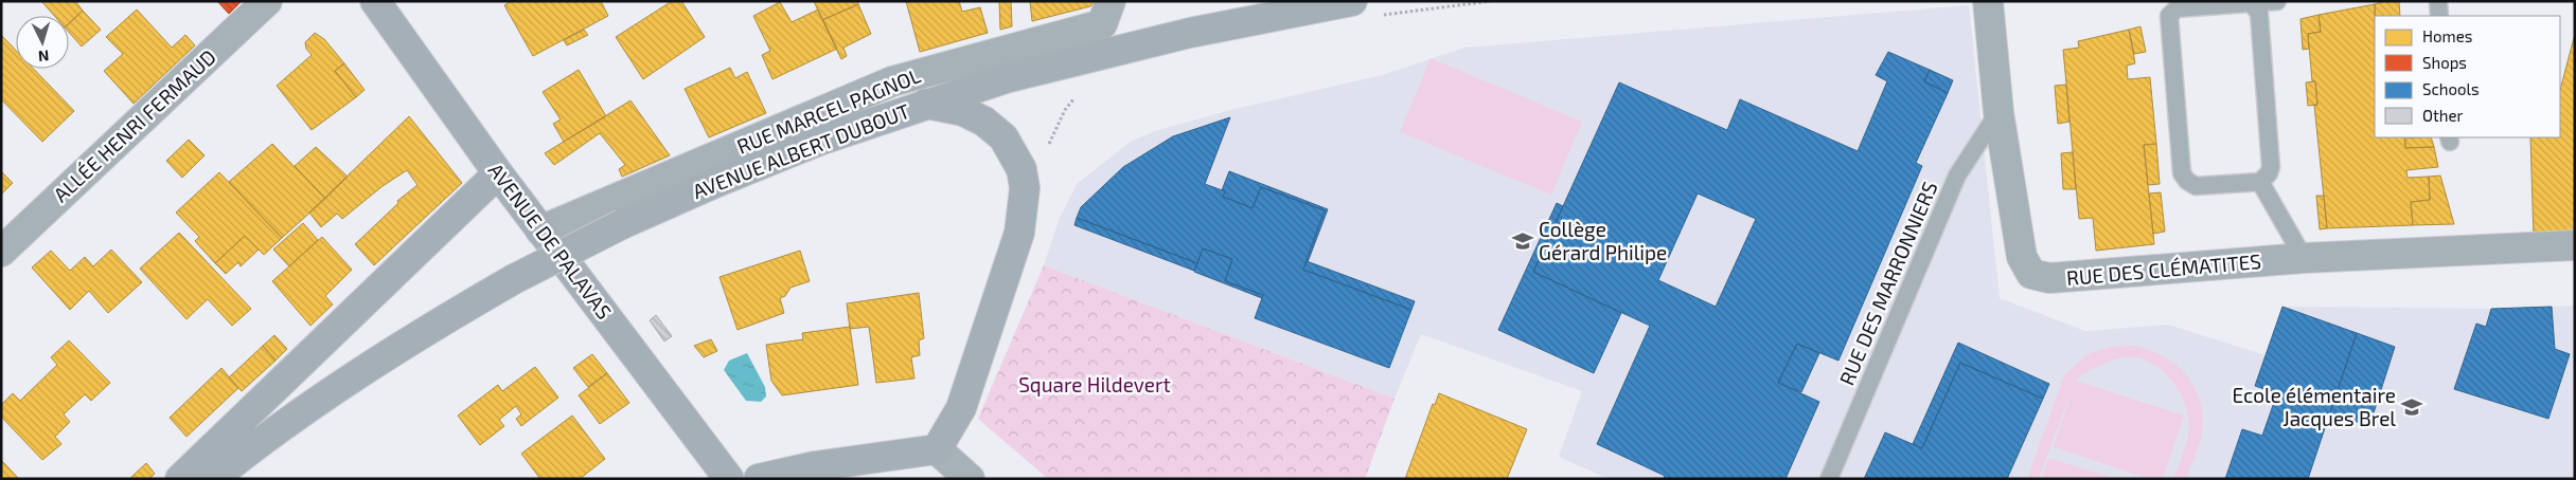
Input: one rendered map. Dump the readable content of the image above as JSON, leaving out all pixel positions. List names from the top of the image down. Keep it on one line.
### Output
{"streets":{"street":["RUE MARCEL PAGNOL","ALLÉE HENRI FERMAUD","AVENUE ALBERT DUBOUT","AVENUE DE PALAVAS","RUE DES CLÉMATITES"],"lane":["RUE DES MARRONNIERS"]},"crossings":[["RUE MARCEL PAGNOL","AVENUE DE PALAVAS"],["RUE DES CLÉMATITES","RUE DES MARRONNIERS"]],"parks":["Square Hildevert"],"places":{"school or university":["Collège Gérard Philipe","Ecole élémentaire Jacques Brel"]},"legend":["Homes","Shops","Schools","Other"],"north":"bottom"}
